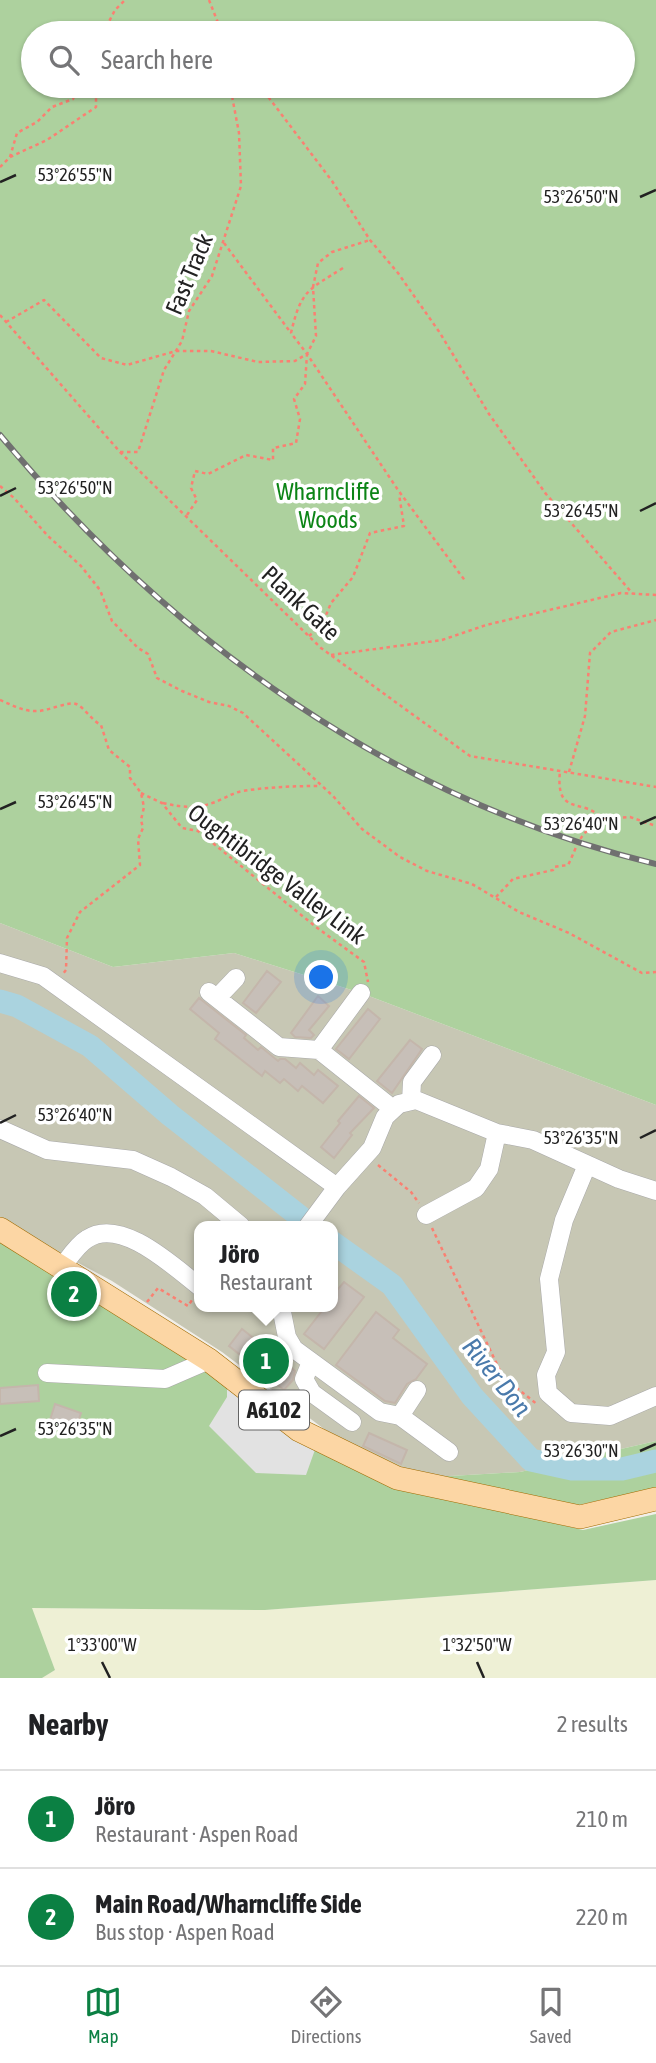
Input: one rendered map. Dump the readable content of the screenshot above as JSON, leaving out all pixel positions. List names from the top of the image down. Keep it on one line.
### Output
{"streets":{"main road":["A6102"],"path":["Fast Track","Plank Gate","Oughtibridge Valley Link"]},"crossings":[["Fast Track","Plank Gate"]],"water":["River Don"],"parks":["Wharncliffe Woods"],"page":{"search":"Search here","popup":["Jöro","Restaurant"],"pins":["2","1"],"heading":["Nearby","2 results"],"list":[{"mark":"1","name":"Jöro","note":"Restaurant · Aspen Road","value":"210 m"},{"mark":"2","name":"Main Road/Wharncliffe Side","note":"Bus stop · Aspen Road","value":"220 m"}],"nav":["Map","Directions","Saved"]},"coordinates":["53°26'55\"N","53°26'50\"N","53°26'45\"N","53°26'40\"N","53°26'35\"N","53°26'30\"N","1°33'00\"W","1°32'50\"W"]}
